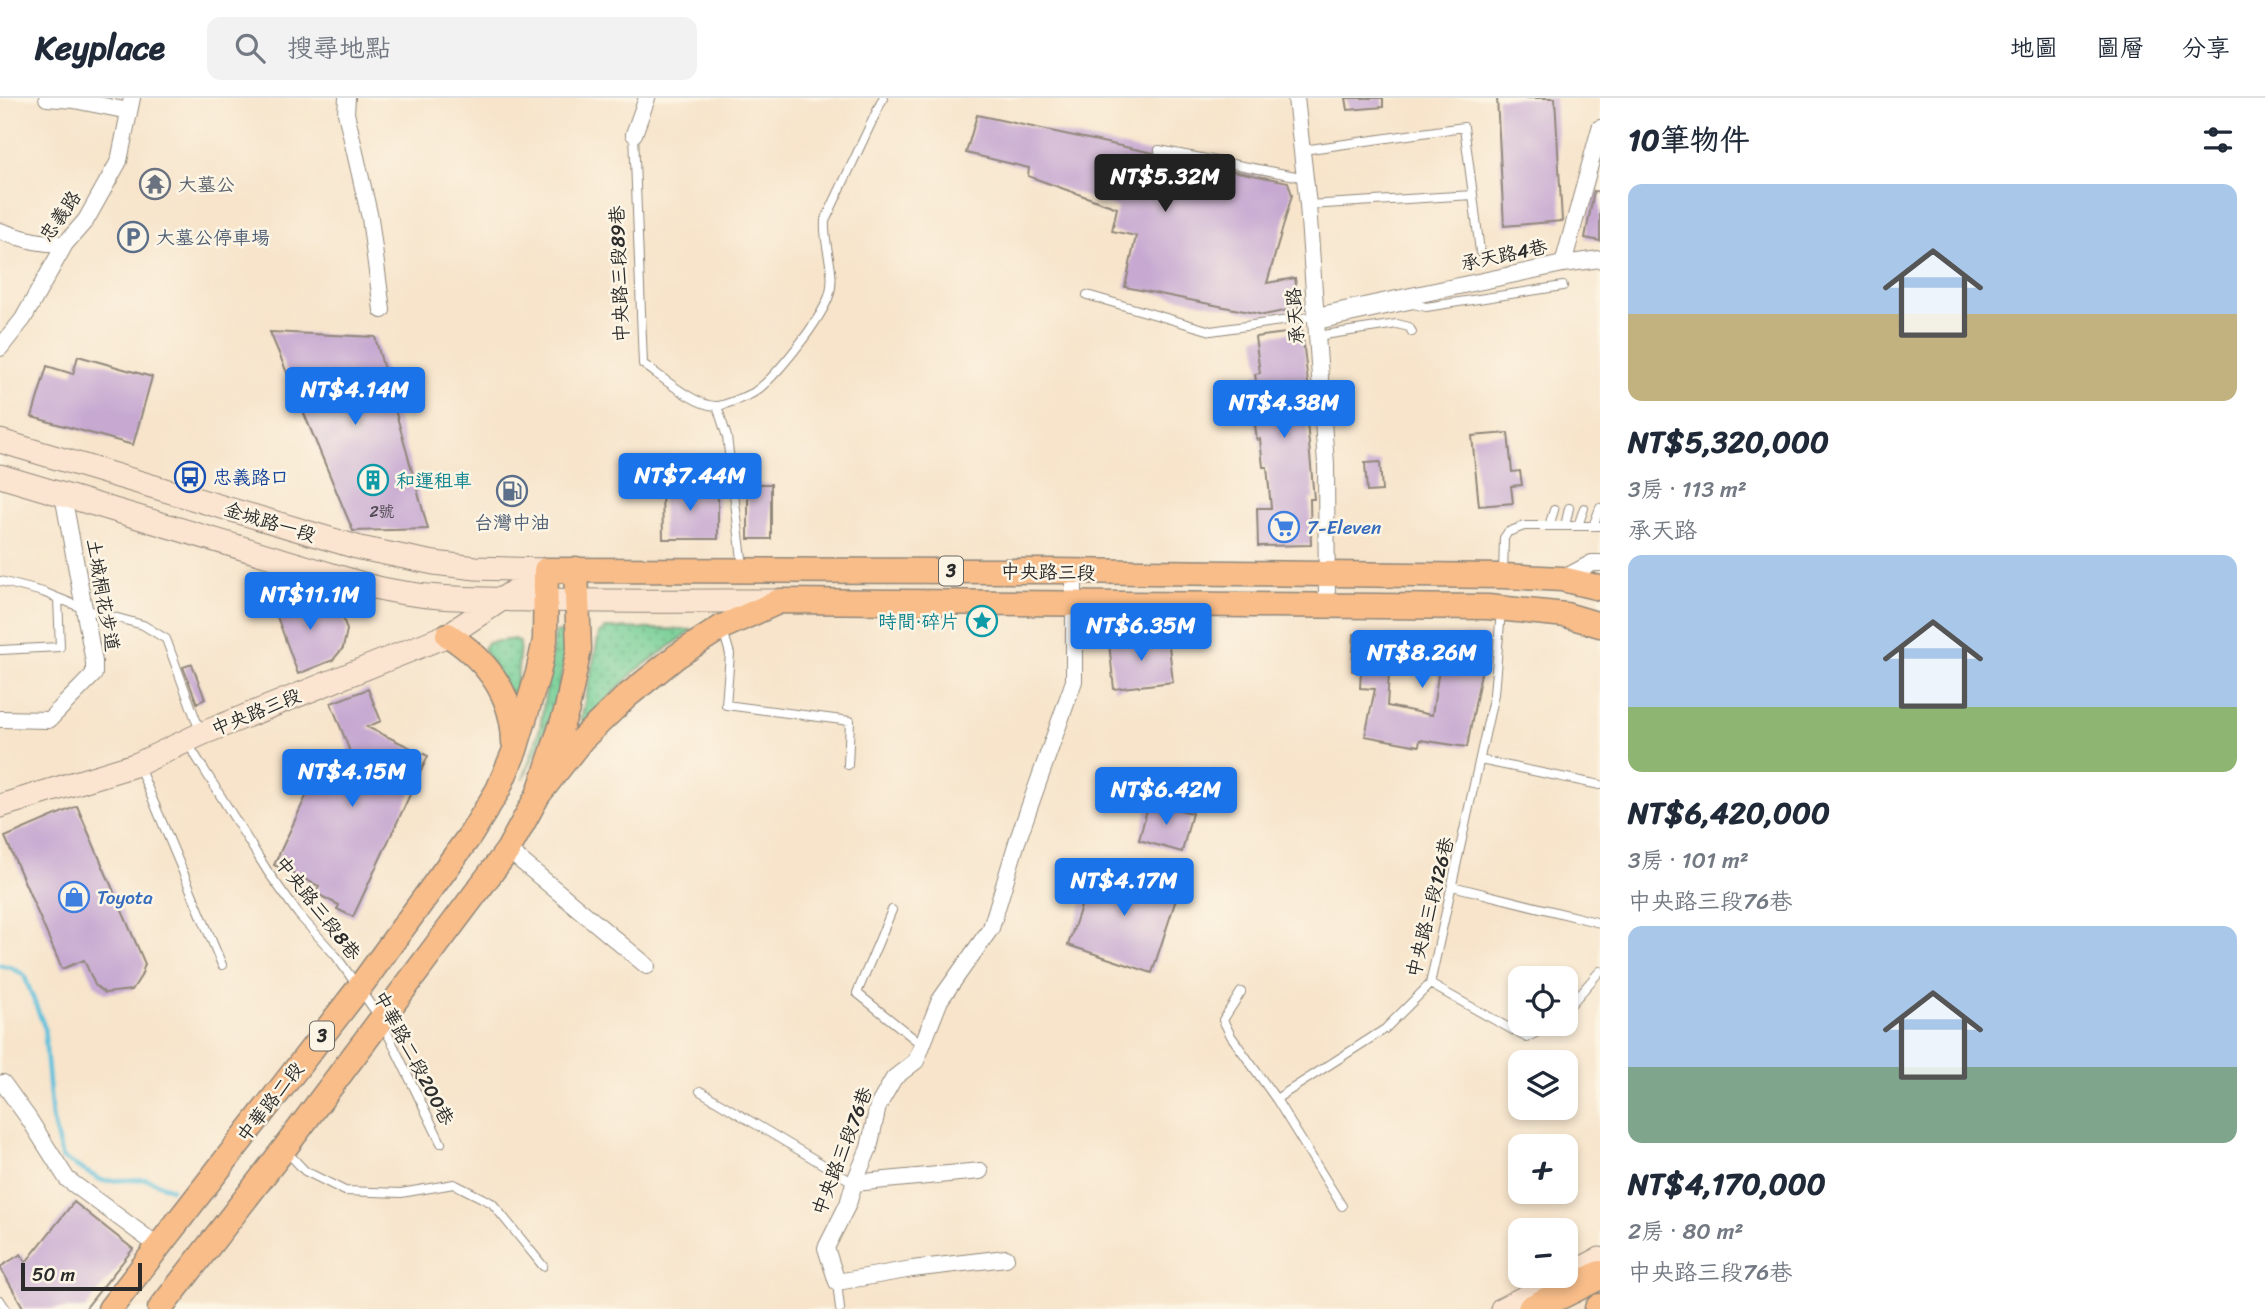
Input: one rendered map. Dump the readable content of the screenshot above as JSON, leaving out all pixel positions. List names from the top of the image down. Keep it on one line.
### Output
{"streets":{"main road":["金城路一段","3","中央路三段","中華路二段"],"street":["忠義路","承天路4巷","中央路三段89巷","承天路","土城桐花步道","中央路三段76巷"],"lane":["中央路三段126巷","中央路三段8巷","中華路二段200巷"]},"crossings":[["承天路4巷","承天路"],["承天路","中央路三段"],["金城路一段","3"],["金城路一段","中央路三段"],["金城路一段","土城桐花步道"],["3","中央路三段"],["3","中華路二段"],["中央路三段","中央路三段126巷"],["中央路三段","中央路三段8巷"],["中央路三段","中央路三段76巷"],["土城桐花步道","中央路三段8巷"],["中央路三段8巷","中華路二段200巷"],["中央路三段8巷","中華路二段"],["中華路二段200巷","中華路二段"]],"places":{"temple":["大墓公"],"parking":["大墓公停車場"],"bus stop":["忠義路口"],"building":["和運租車"],"fuel station":["台灣中油"],"supermarket":["7-Eleven"],"place":["時間·碎片"],"shop":["Toyota"]},"house_numbers":["2號"],"scale_bar":"50 m","page":{"header":"Keyplace","search":"搜尋地點","nav":["地圖","圖層","分享"],"heading":"10筆物件","price":["NT$5.32M","NT$4.14M","NT$4.38M","NT$7.44M","NT$11.1M","NT$6.35M","NT$8.26M","NT$4.15M","NT$6.42M","NT$4.17M"],"list":[{"name":"NT$5,320,000","note":"3房 · 113 m² · 承天路"},{"name":"NT$6,420,000","note":"3房 · 101 m² · 中央路三段76巷"},{"name":"NT$4,170,000","note":"2房 · 80 m² · 中央路三段76巷"}],"map_buttons":["+","−"],"scale":"50 m"}}
